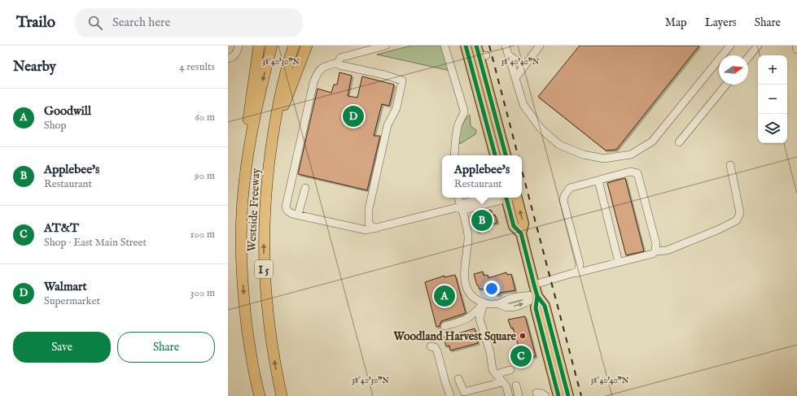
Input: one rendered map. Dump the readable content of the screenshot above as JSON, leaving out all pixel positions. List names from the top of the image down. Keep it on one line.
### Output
{"streets":{"highway":["Westside Freeway","I 5"]},"places":["Woodland Harvest Square"],"north":"right","page":{"header":"Trailo","search":"Search here","nav":["Map","Layers","Share"],"heading":["Nearby","4 results"],"map_buttons":["+","−"],"list":[{"mark":"A","name":"Goodwill","note":"Shop","value":"60 m"},{"mark":"B","name":"Applebee's","note":"Restaurant","value":"90 m"},{"mark":"C","name":"AT&T","note":"Shop · East Main Street","value":"100 m"},{"mark":"D","name":"Walmart","note":"Supermarket","value":"300 m"}],"pins":["D","B","A","C"],"popup":["Applebee's","Restaurant"],"buttons":["Save","Share"]},"coordinates":["38°40'30\"N","38°40'40\"N"]}
